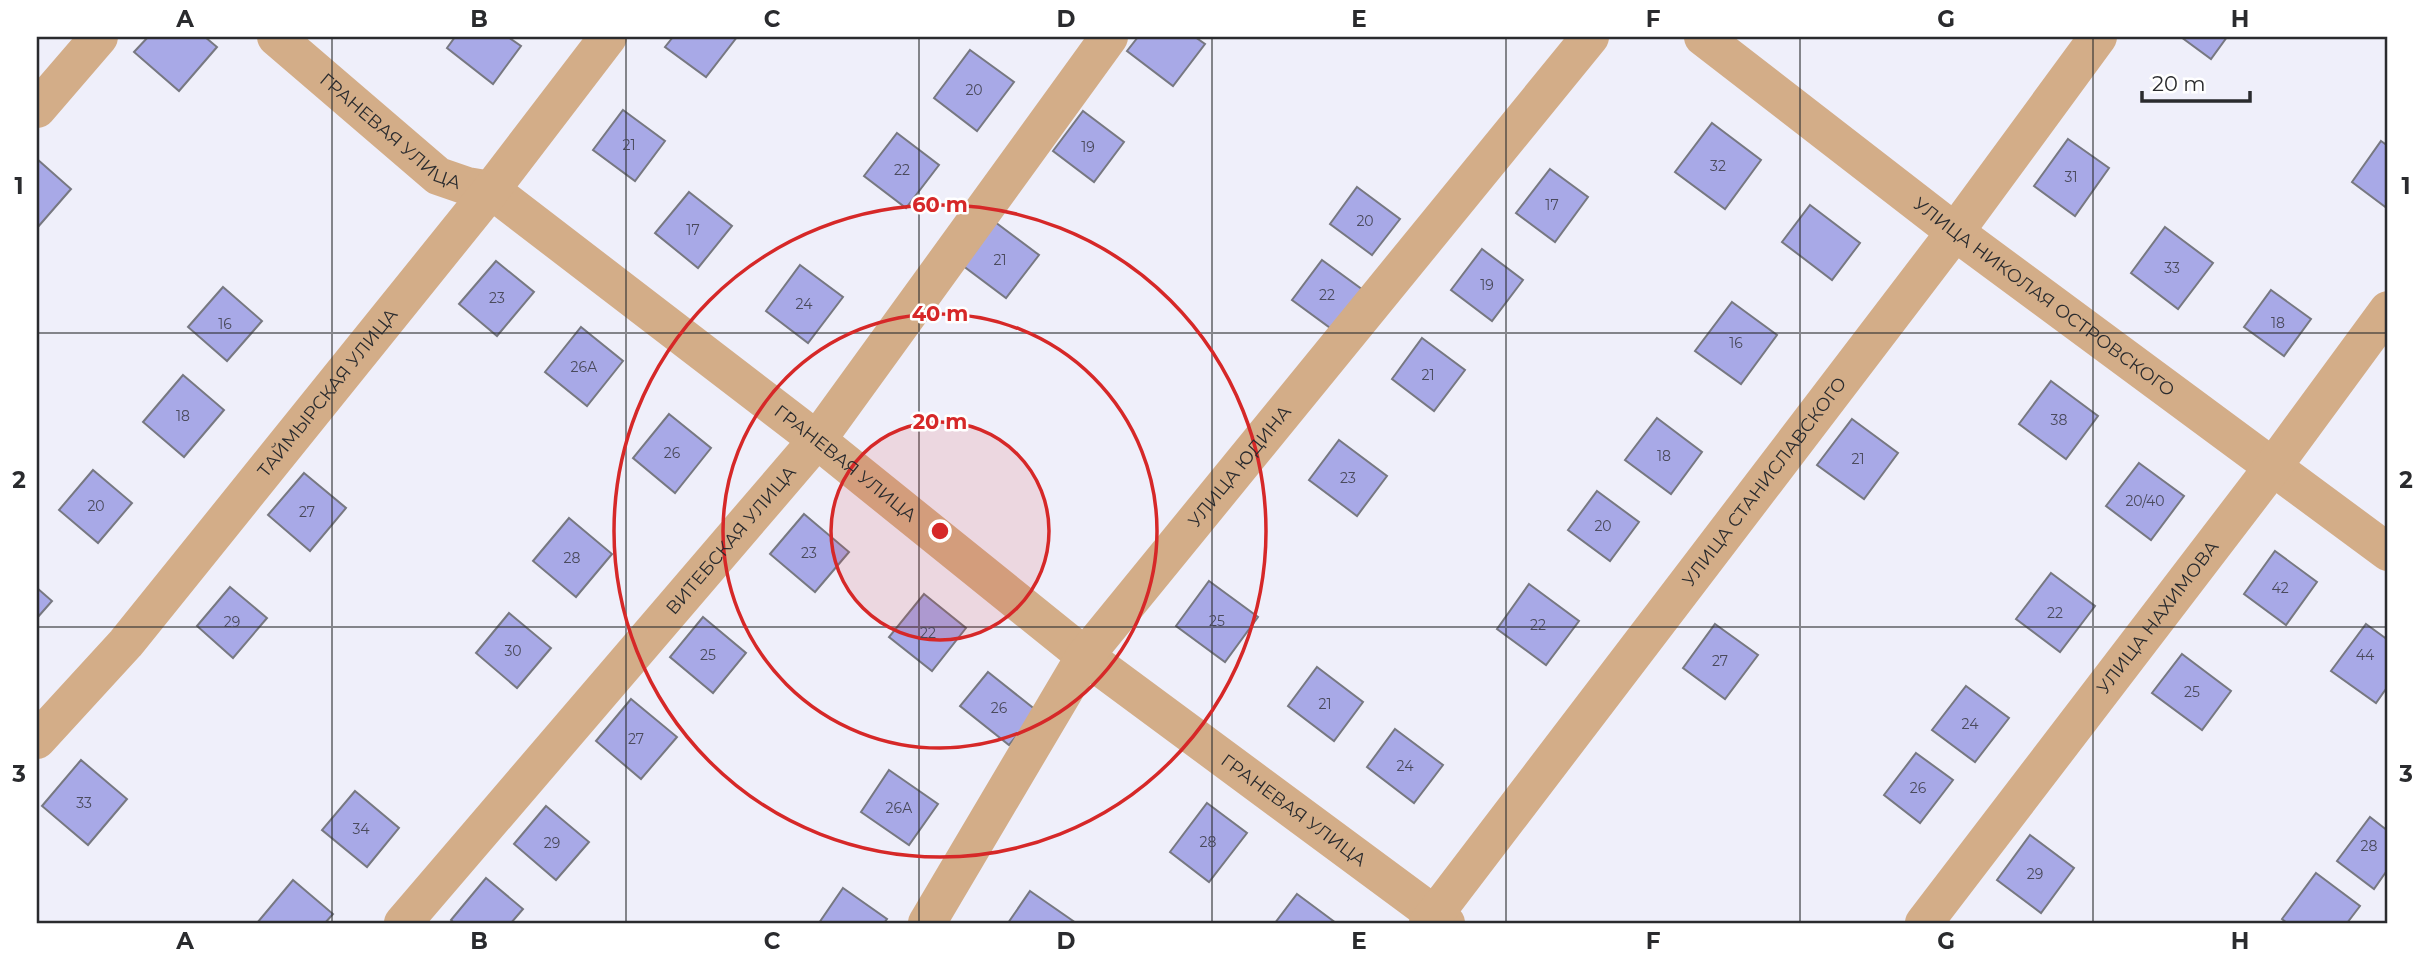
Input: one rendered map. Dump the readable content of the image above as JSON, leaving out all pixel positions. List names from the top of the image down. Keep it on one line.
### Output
{"streets":{"street":["ГРАНЕВАЯ УЛИЦА","УЛИЦА НИКОЛАЯ ОСТРОВСКОГО","ТАЙМЫРСКАЯ УЛИЦА","УЛИЦА ЮДИНА","УЛИЦА СТАНИСЛАВСКОГО","ВИТЕБСКАЯ УЛИЦА","УЛИЦА НАХИМОВА"]},"crossings":[["ГРАНЕВАЯ УЛИЦА","ТАЙМЫРСКАЯ УЛИЦА"],["ГРАНЕВАЯ УЛИЦА","УЛИЦА ЮДИНА"],["ГРАНЕВАЯ УЛИЦА","УЛИЦА СТАНИСЛАВСКОГО"],["ГРАНЕВАЯ УЛИЦА","ВИТЕБСКАЯ УЛИЦА"],["УЛИЦА НИКОЛАЯ ОСТРОВСКОГО","УЛИЦА СТАНИСЛАВСКОГО"],["УЛИЦА НИКОЛАЯ ОСТРОВСКОГО","УЛИЦА НАХИМОВА"]],"house_numbers":["20","21","19","32","22","31","17","20","17","21","33","19","22","23","24","18","16","16","26А","21","18","38","26","18","21","23","20/40","20","27","20","23","28","42","22","25","29","22","22","30","25","44","27","25","21","26","24","27","24","26","33","26А","34","28","29","28","29"],"scale_bar":"20 m","grid":{"columns":["A","B","C","D","E","F","G","H"],"rows":["1","2","3"]},"rings":["60 m","40 m","20 m"]}
